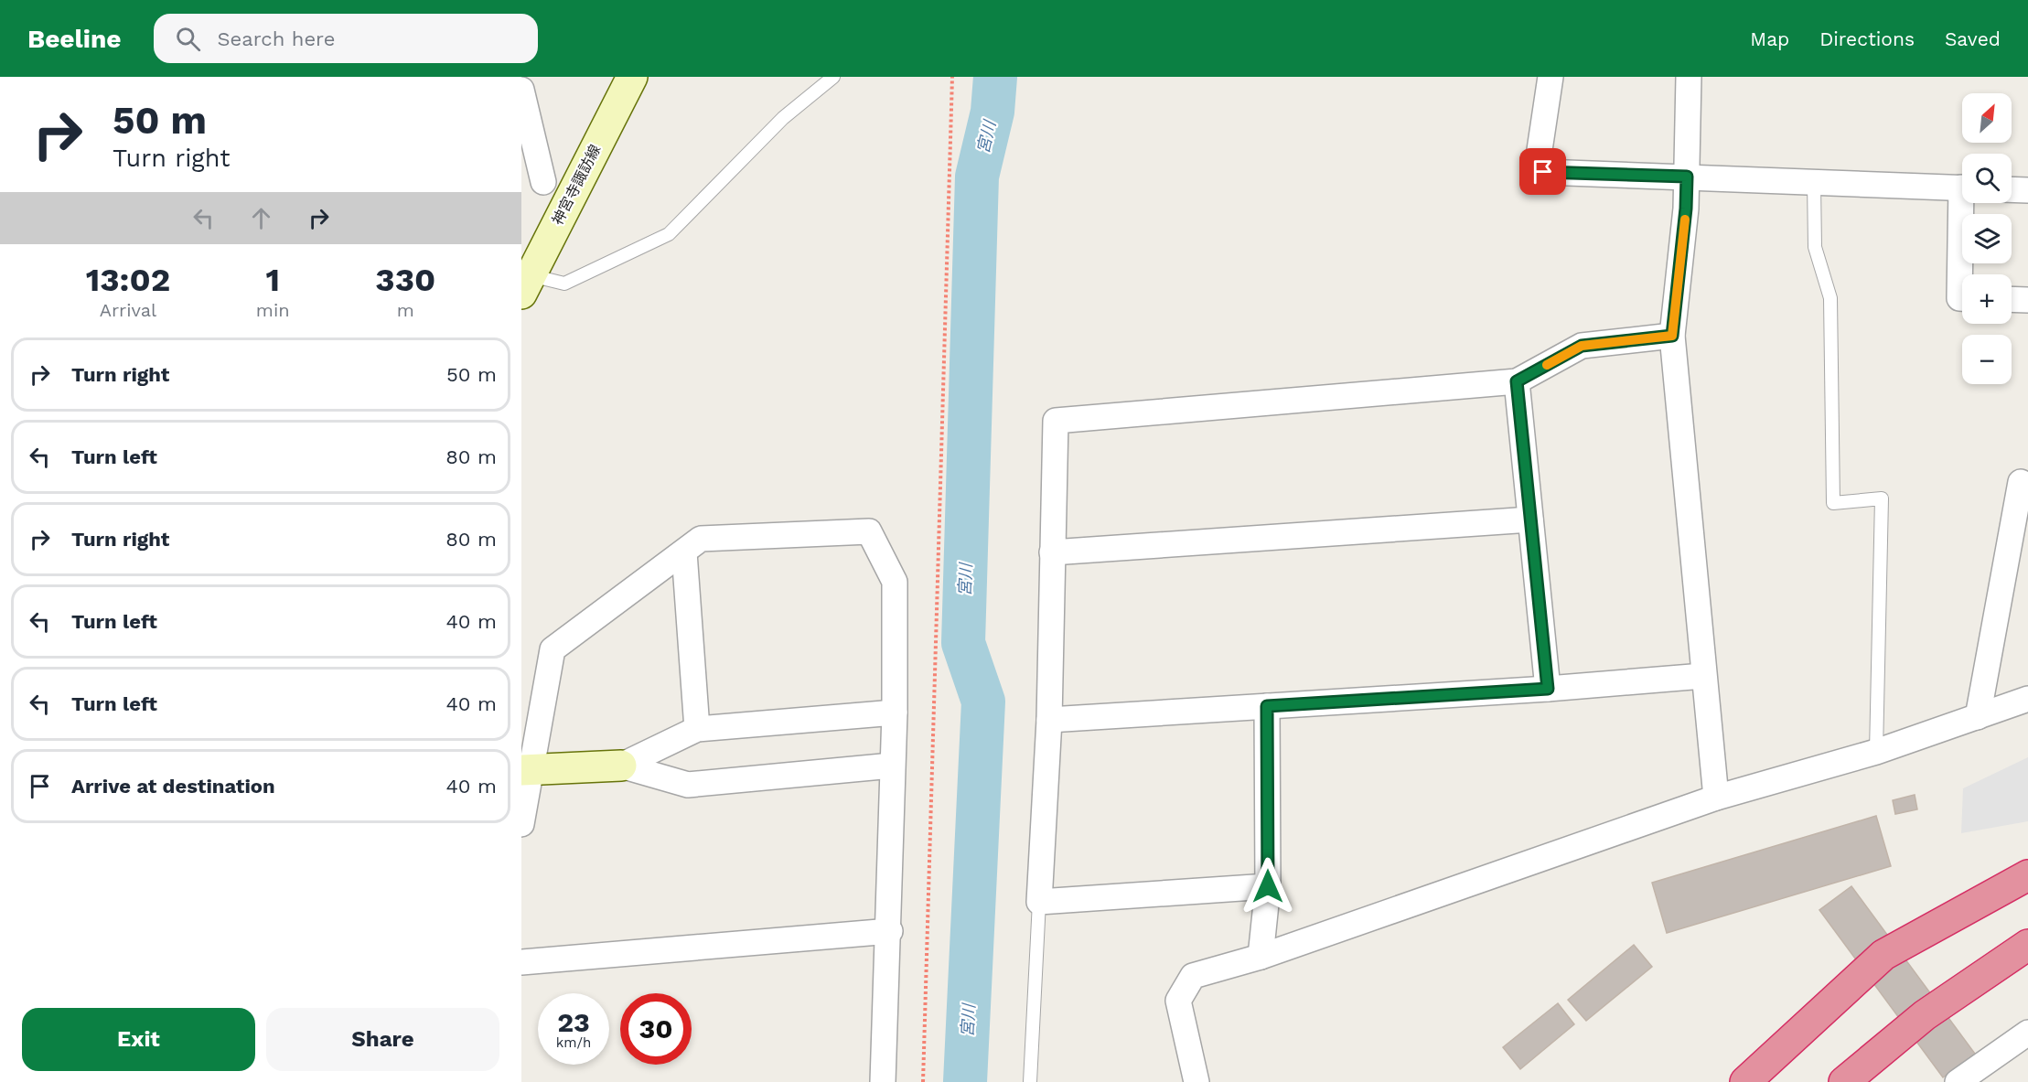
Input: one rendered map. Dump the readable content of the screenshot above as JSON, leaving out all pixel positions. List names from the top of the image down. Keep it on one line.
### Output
{"streets":{"main road":["神宮寺諏訪線"]},"water":["宮川"],"north":"top right","page":{"header":"Beeline","search":"Search here","nav":["Map","Directions","Saved"],"turn":["50 m","Turn right"],"map_buttons":["+","−"],"eta":["13:02","Arrival","1","min","330","m"],"list":[{"name":"Turn right","value":"50 m"},{"name":"Turn left","value":"80 m"},{"name":"Turn right","value":"80 m"},{"name":"Turn left","value":"40 m"},{"name":"Turn left","value":"40 m"},{"name":"Arrive at destination","value":"40 m"}],"speed":"23 km/h","limit":"30","buttons":["Exit","Share"]}}
